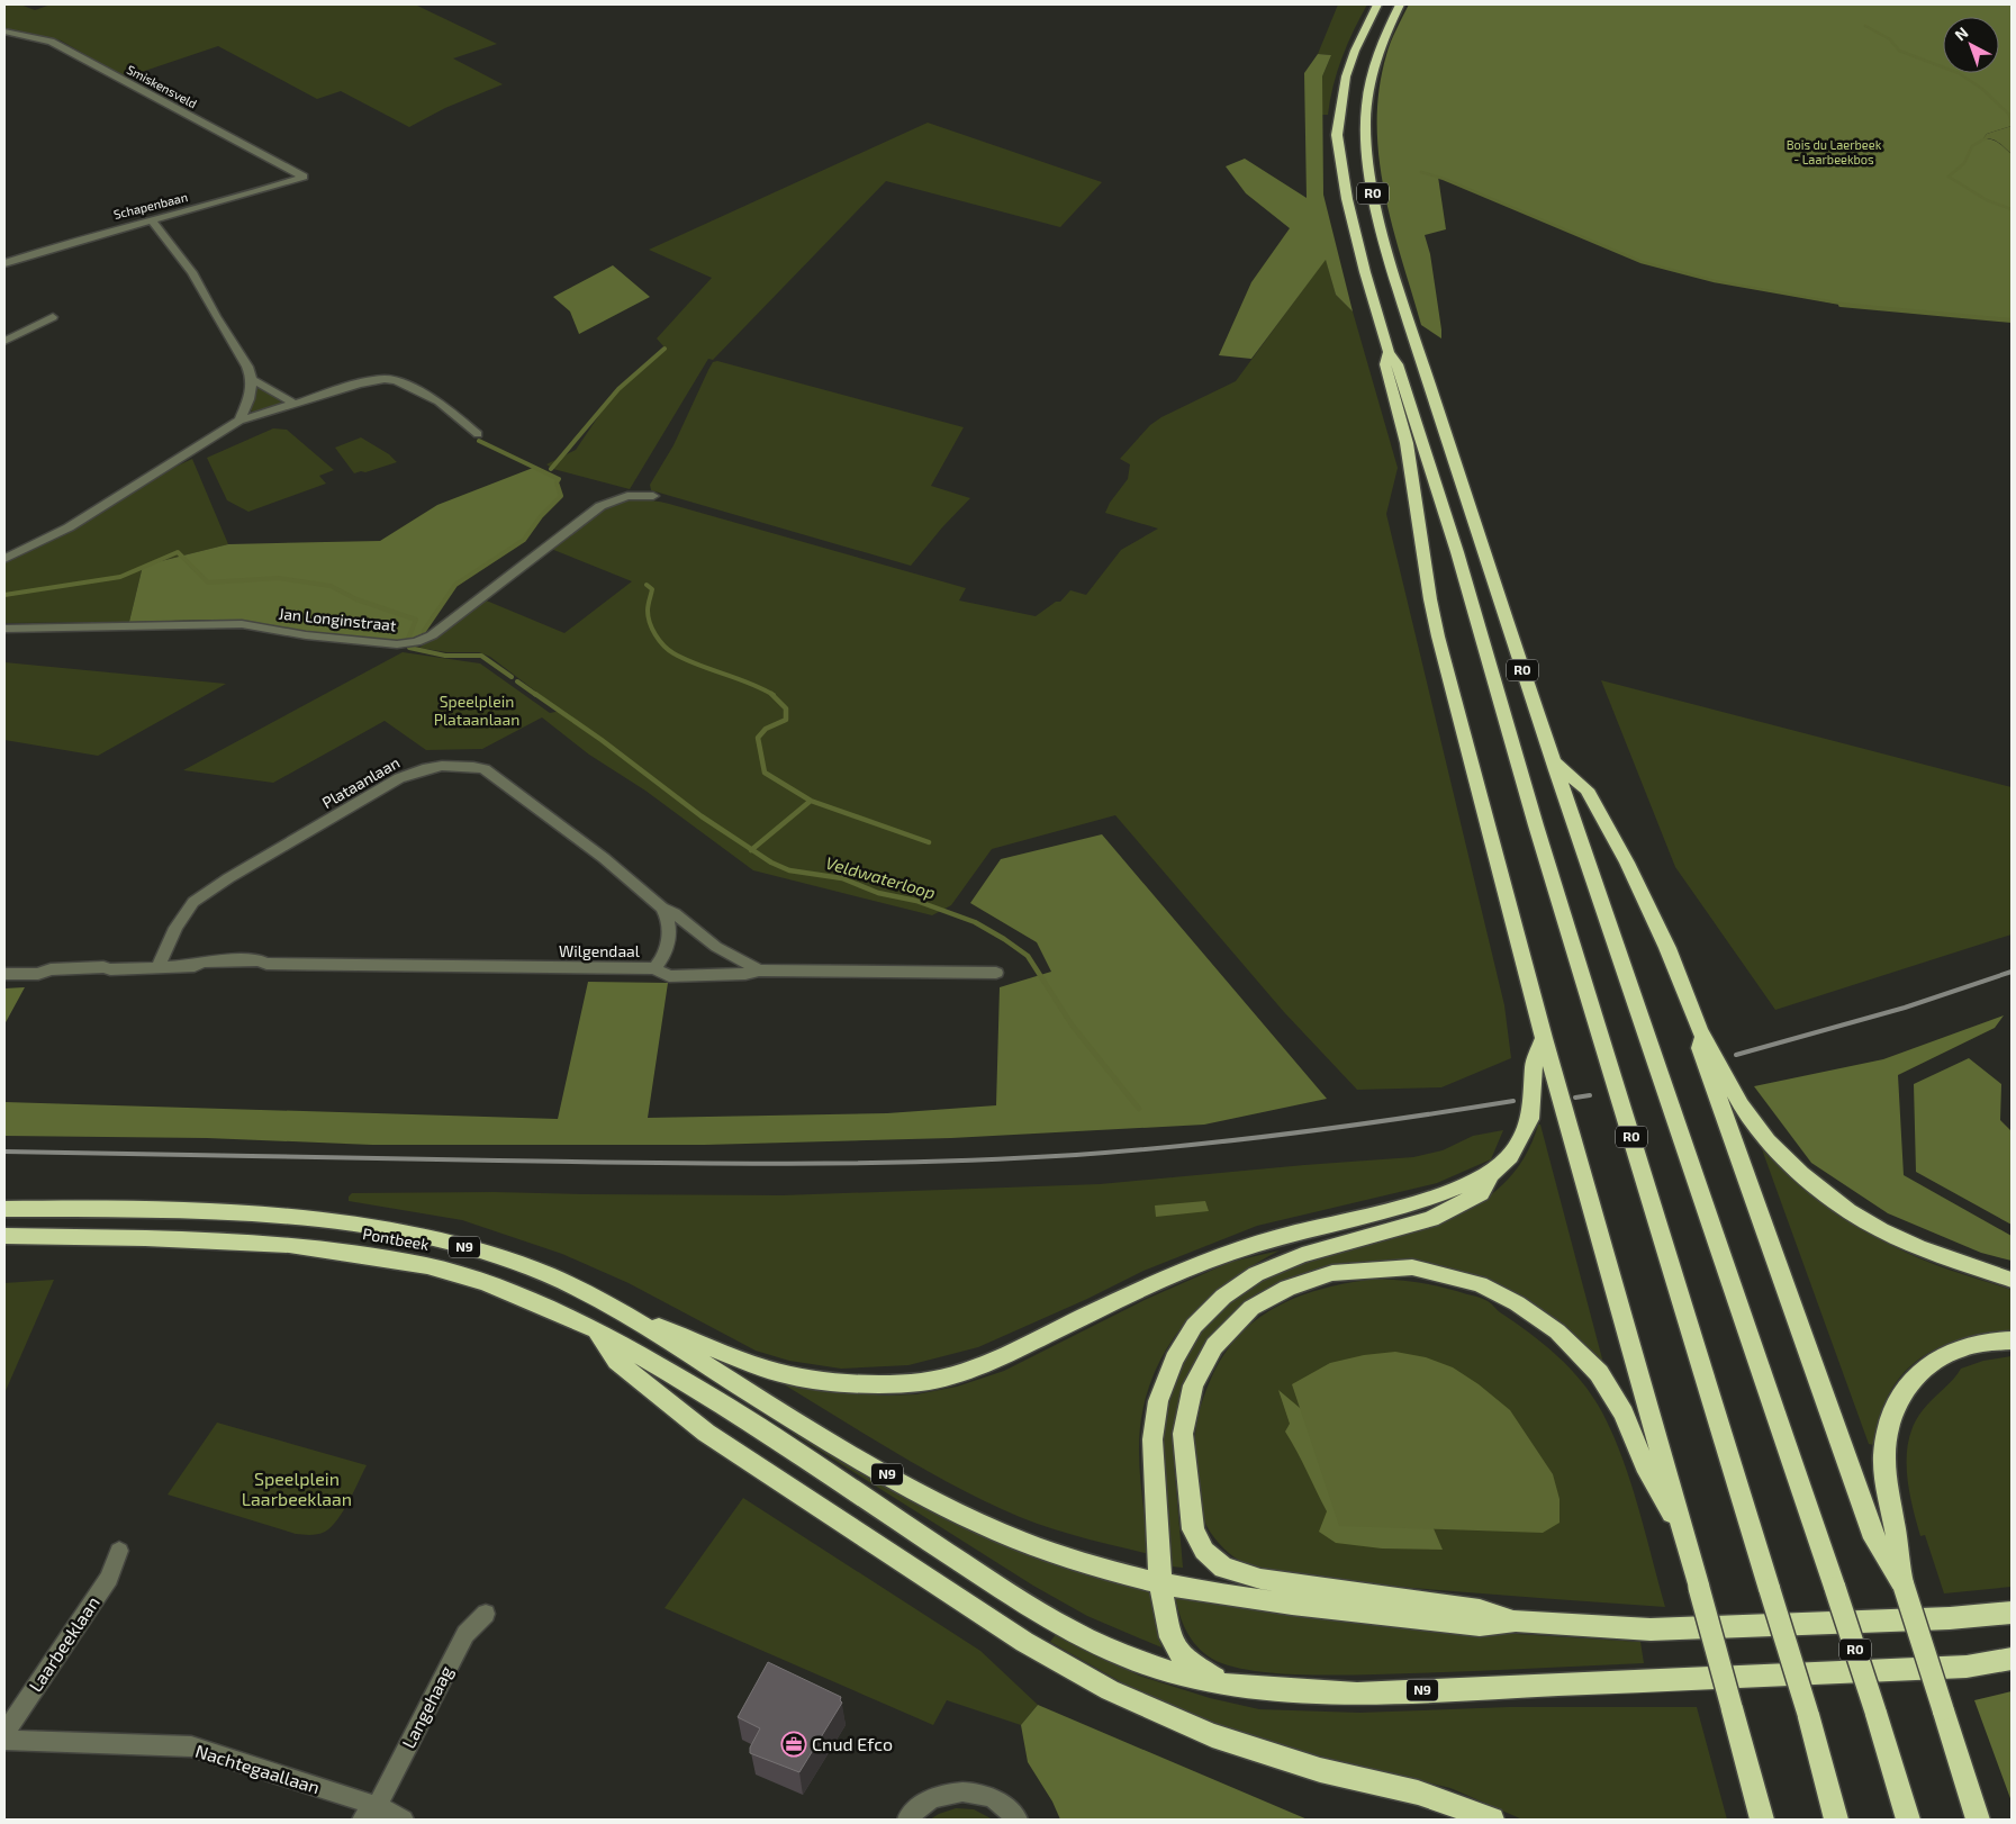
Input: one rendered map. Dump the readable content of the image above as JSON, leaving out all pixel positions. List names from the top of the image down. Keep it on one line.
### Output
{"streets":{"highway":["R0","Pontbeek","N9"],"street":["Smiskensveld","Schapenbaan","Jan Longinstraat","Plataanlaan","Wilgendaal","Laarbeeklaan","Langehaag","Nachtegaallaan"]},"crossings":[["Smiskensveld","Schapenbaan"],["Plataanlaan","Wilgendaal"],["Pontbeek","N9"],["Langehaag","Nachtegaallaan"]],"water":["Veldwaterloop"],"parks":["Bois du Laerbeek - Laarbeekbos","Speelplein Plataanlaan","Speelplein Laarbeeklaan"],"places":{"office":["Cnud Efco"]},"north":"top left"}
